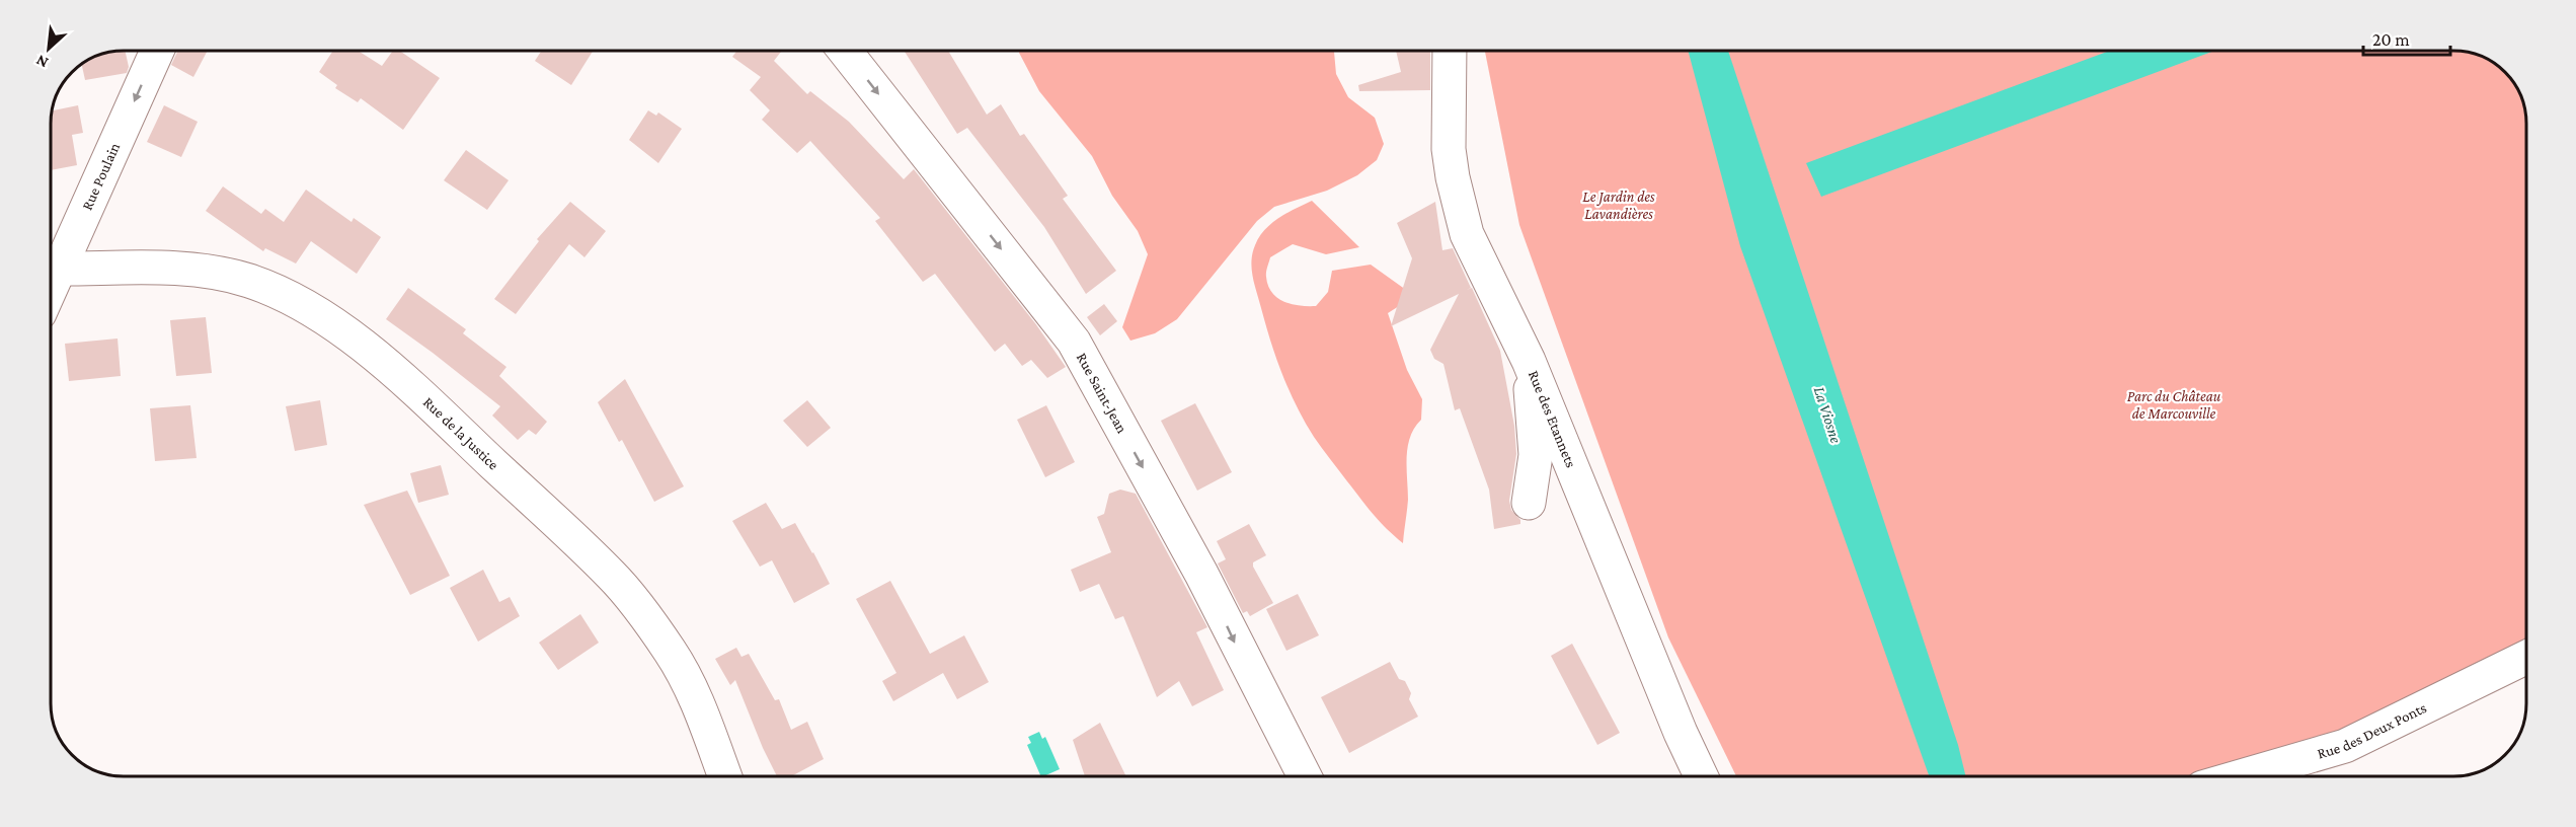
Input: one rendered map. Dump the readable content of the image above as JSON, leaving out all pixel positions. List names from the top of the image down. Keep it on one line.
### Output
{"streets":{"street":["Rue Poulain","Rue Saint-Jean","Rue des Etannets","Rue de la Justice","Rue des Deux Ponts"]},"crossings":[["Rue Poulain","Rue de la Justice"]],"one_way":["Rue Poulain","Rue Saint-Jean"],"water":["La Viosne"],"parks":["Le Jardin des Lavandières","Parc du Château de Marcouville"],"scale_bar":"20 m","north":"bottom left"}
